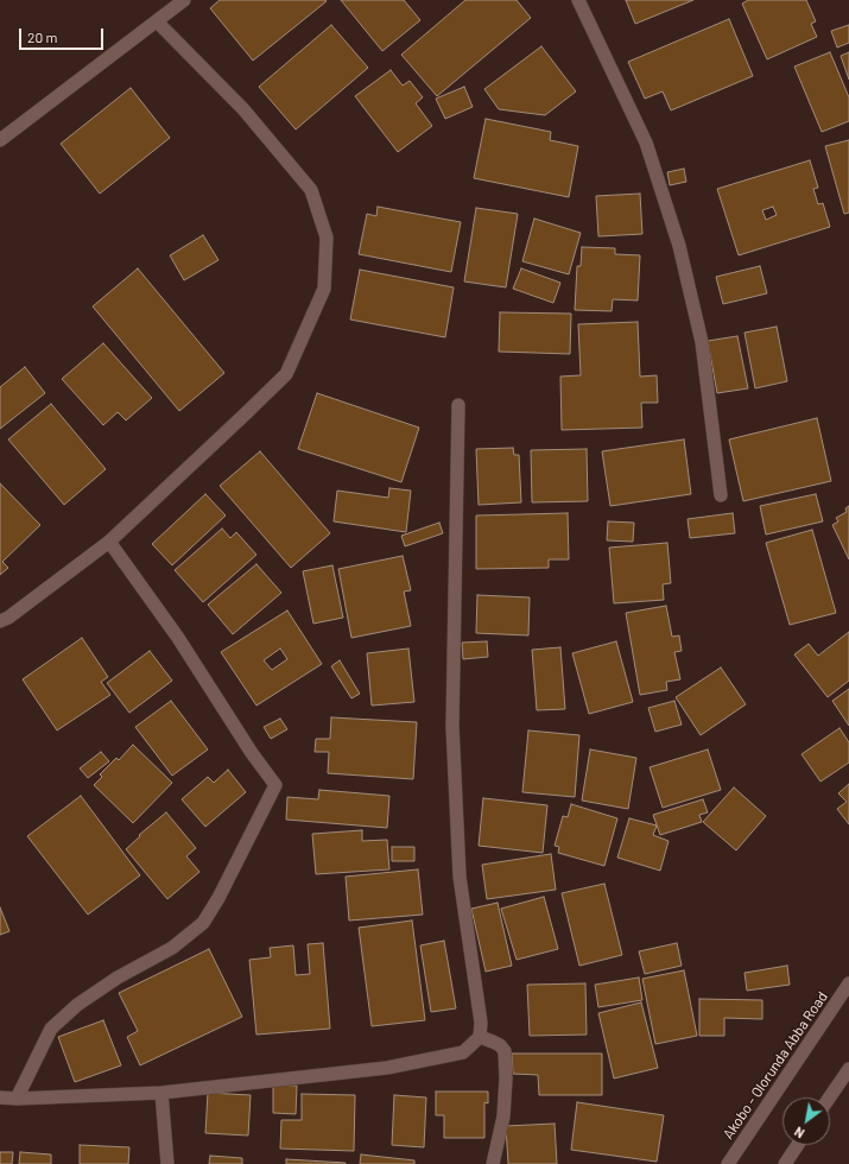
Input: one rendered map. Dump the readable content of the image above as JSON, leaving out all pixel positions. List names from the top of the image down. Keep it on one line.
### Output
{"streets":{"street":["Akobo - Olorunda Abba Road"]},"scale_bar":"20 m","north":"bottom left"}
